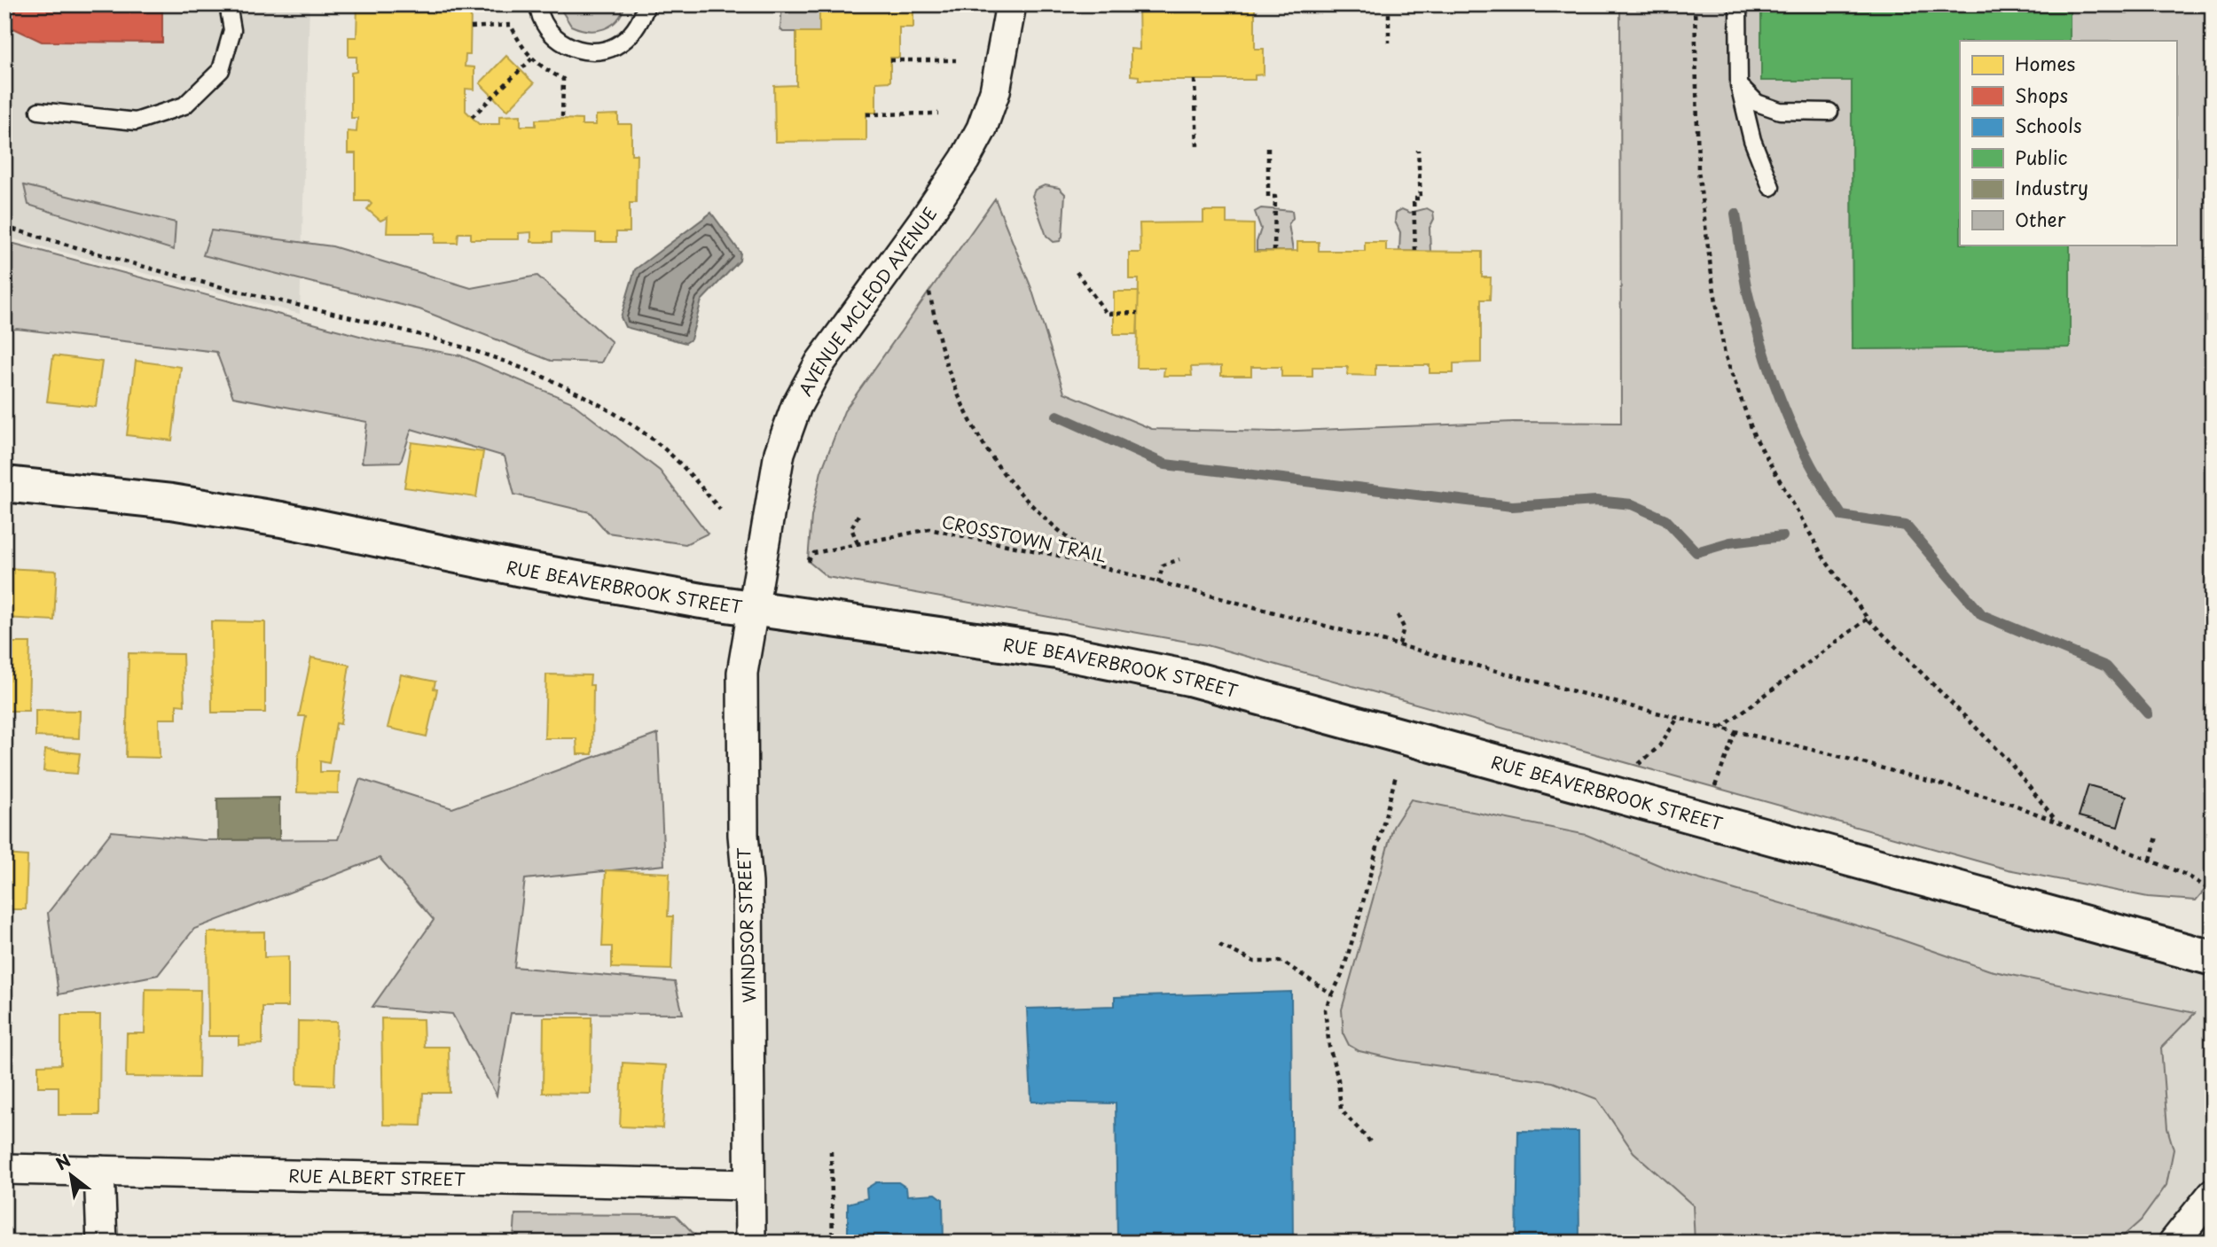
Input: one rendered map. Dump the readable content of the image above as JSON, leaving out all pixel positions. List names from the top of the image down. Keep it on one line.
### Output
{"streets":{"street":["AVENUE MCLEOD AVENUE","RUE BEAVERBROOK STREET","WINDSOR STREET","RUE ALBERT STREET"],"path":["CROSSTOWN TRAIL"]},"crossings":[["AVENUE MCLEOD AVENUE","RUE BEAVERBROOK STREET"],["AVENUE MCLEOD AVENUE","WINDSOR STREET"],["RUE BEAVERBROOK STREET","WINDSOR STREET"],["WINDSOR STREET","RUE ALBERT STREET"]],"legend":["Homes","Shops","Schools","Public","Industry","Other"],"north":"top left"}
